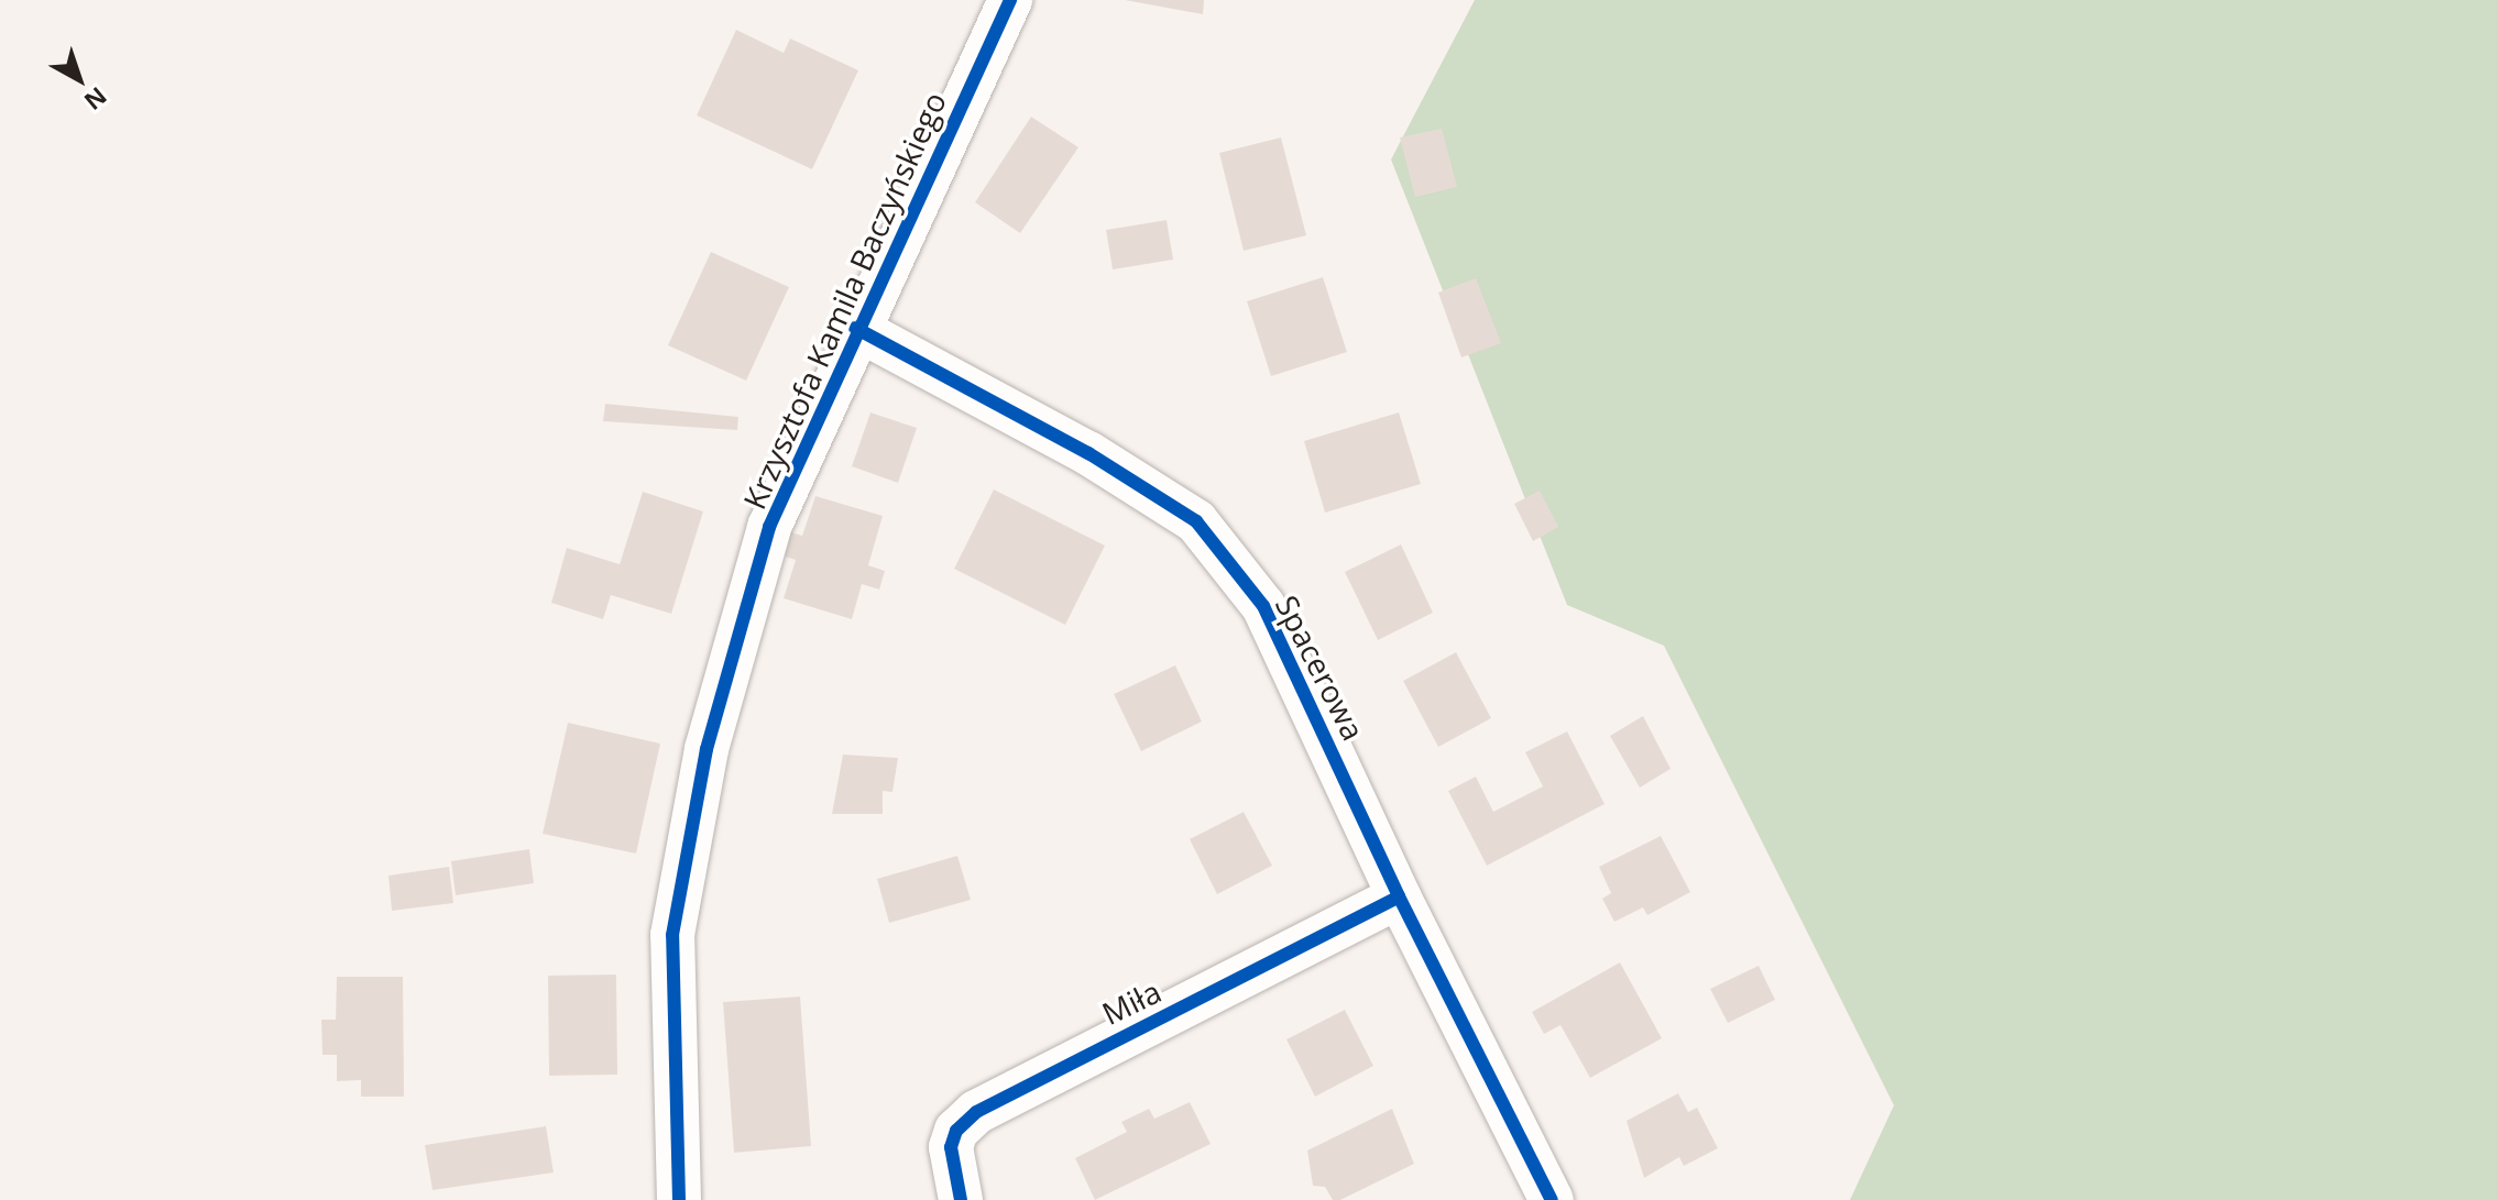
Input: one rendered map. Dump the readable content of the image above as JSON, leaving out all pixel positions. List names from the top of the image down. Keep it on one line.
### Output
{"streets":{"street":["Krzysztofa Kamila Baczyńskiego","Spacerowa","Miła"]},"crossings":[["Krzysztofa Kamila Baczyńskiego","Spacerowa"],["Spacerowa","Miła"]],"north":"bottom right"}
